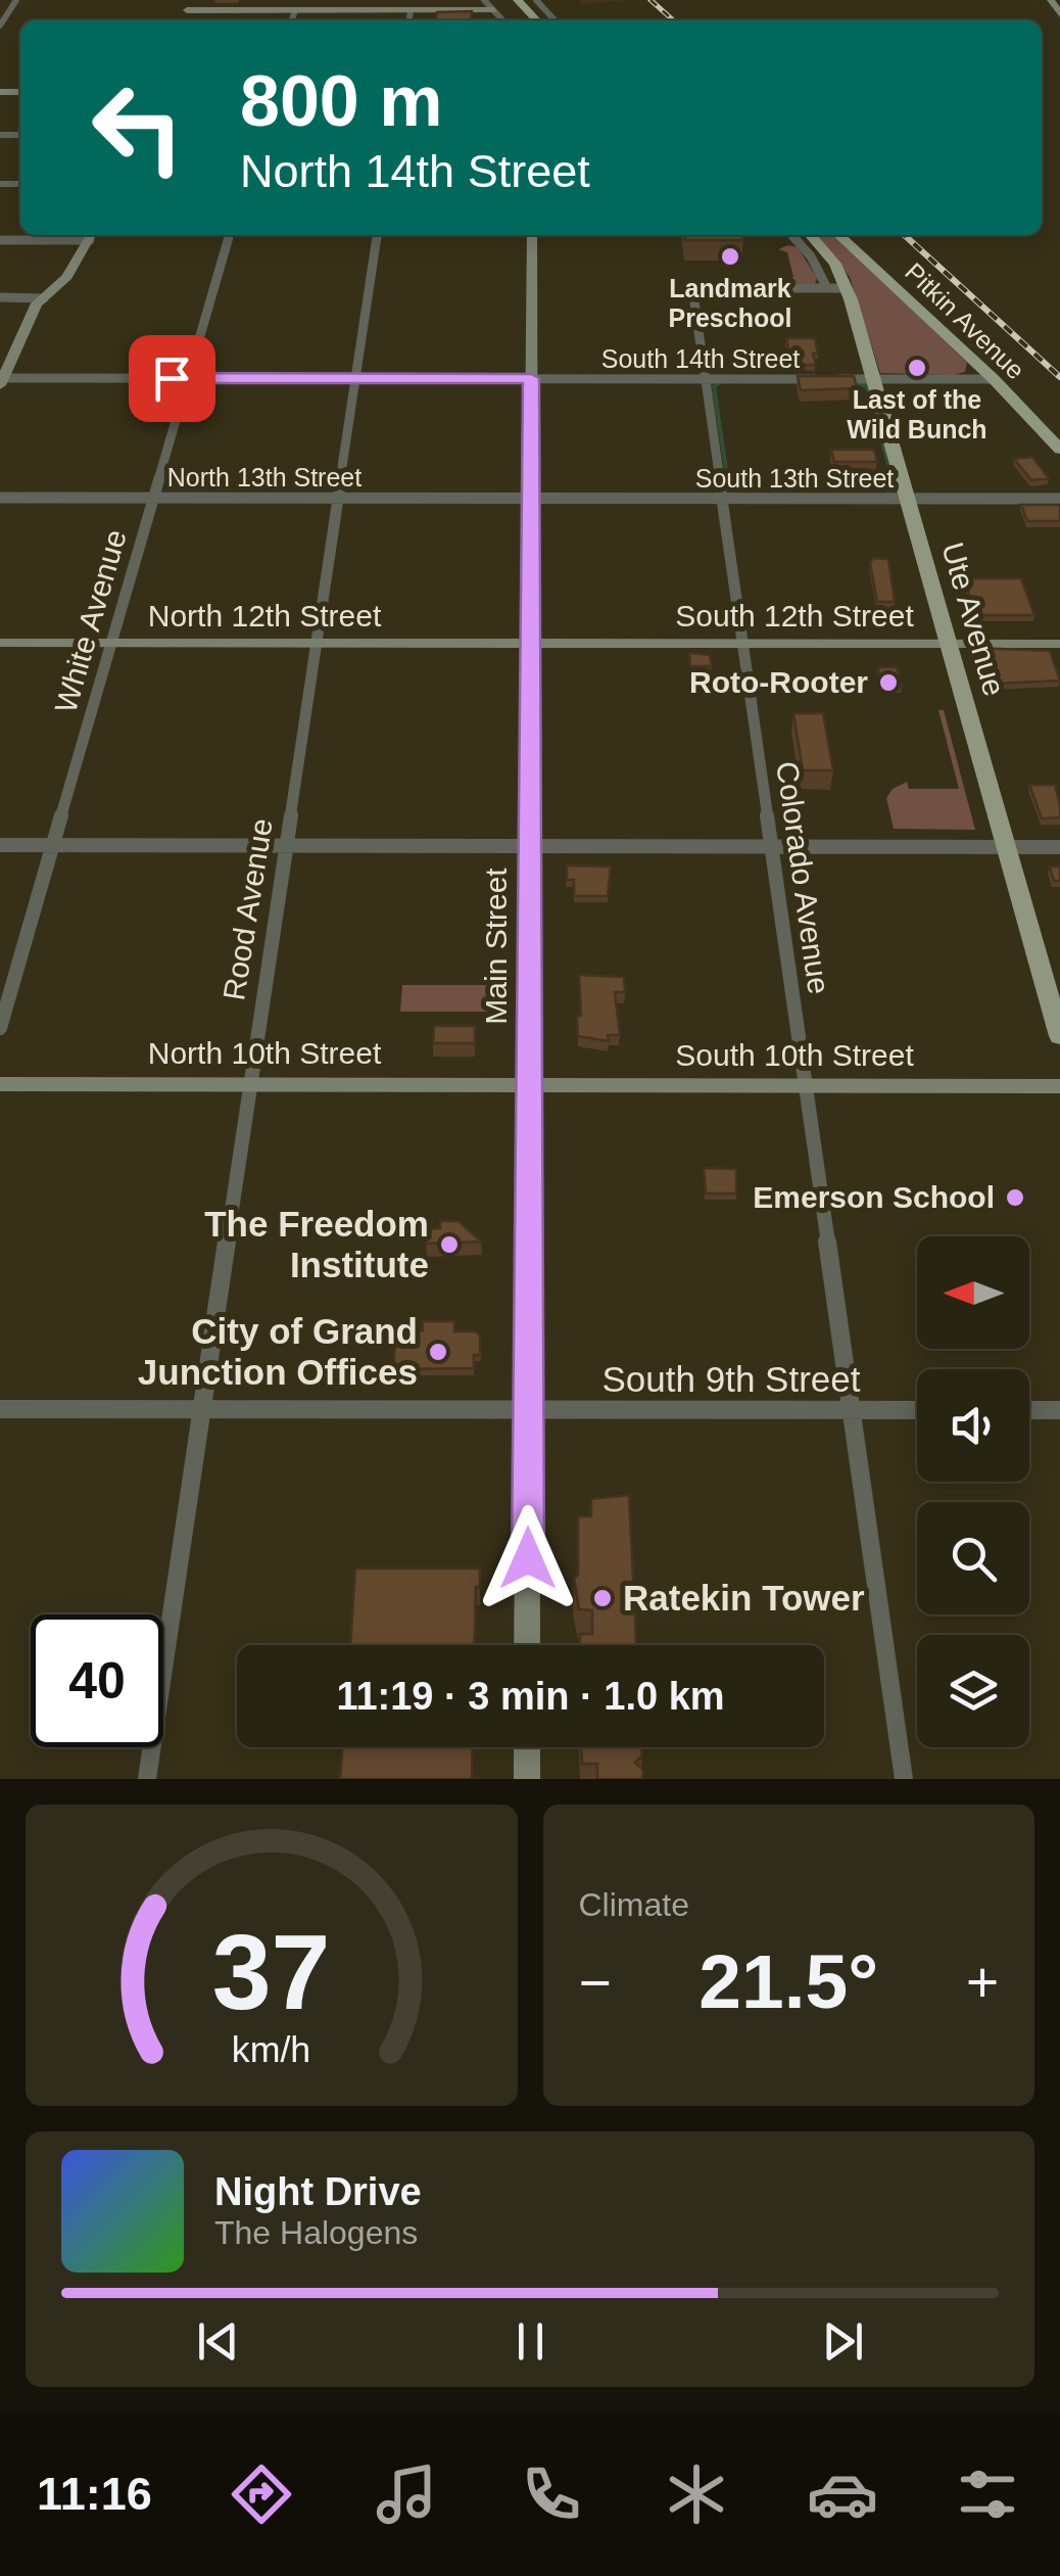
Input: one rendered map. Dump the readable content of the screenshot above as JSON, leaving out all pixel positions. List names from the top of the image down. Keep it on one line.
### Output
{"streets":{"main road":["Pitkin Avenue","Ute Avenue"],"street":["South 14th Street","North 13th Street","South 13th Street","North 12th Street","South 12th Street","White Avenue","Colorado Avenue","Rood Avenue","Main Street","North 10th Street","South 10th Street","South 9th Street"]},"crossings":[["Pitkin Avenue","South 14th Street"],["South 14th Street","Ute Avenue"],["South 14th Street","White Avenue"],["South 14th Street","Colorado Avenue"],["South 14th Street","Rood Avenue"],["South 14th Street","Main Street"],["North 13th Street","South 13th Street"],["North 13th Street","White Avenue"],["North 13th Street","Rood Avenue"],["North 13th Street","Main Street"],["South 13th Street","Ute Avenue"],["South 13th Street","Colorado Avenue"],["South 13th Street","Main Street"],["North 12th Street","South 12th Street"],["North 12th Street","White Avenue"],["North 12th Street","Rood Avenue"],["North 12th Street","Main Street"],["South 12th Street","Ute Avenue"],["South 12th Street","Colorado Avenue"],["South 12th Street","Main Street"],["Colorado Avenue","South 10th Street"],["Colorado Avenue","South 9th Street"],["Rood Avenue","North 10th Street"],["Rood Avenue","South 9th Street"],["Main Street","North 10th Street"],["Main Street","South 10th Street"],["Main Street","South 9th Street"],["North 10th Street","South 10th Street"]],"places":["Landmark Preschool","Last of the Wild Bunch","Roto-Rooter","Emerson School","The Freedom Institute","City of Grand Junction Offices","Ratekin Tower"],"north":"left","page":{"turn":["800 m","North 14th Street"],"limit":"40","trip":"11:19 · 3 min · 1.0 km","tile":"Climate","heat":["−","21.5°","+"],"song":["Night Drive","The Halogens"],"tabs":"11:16","gauge":["37","km/h"]}}
